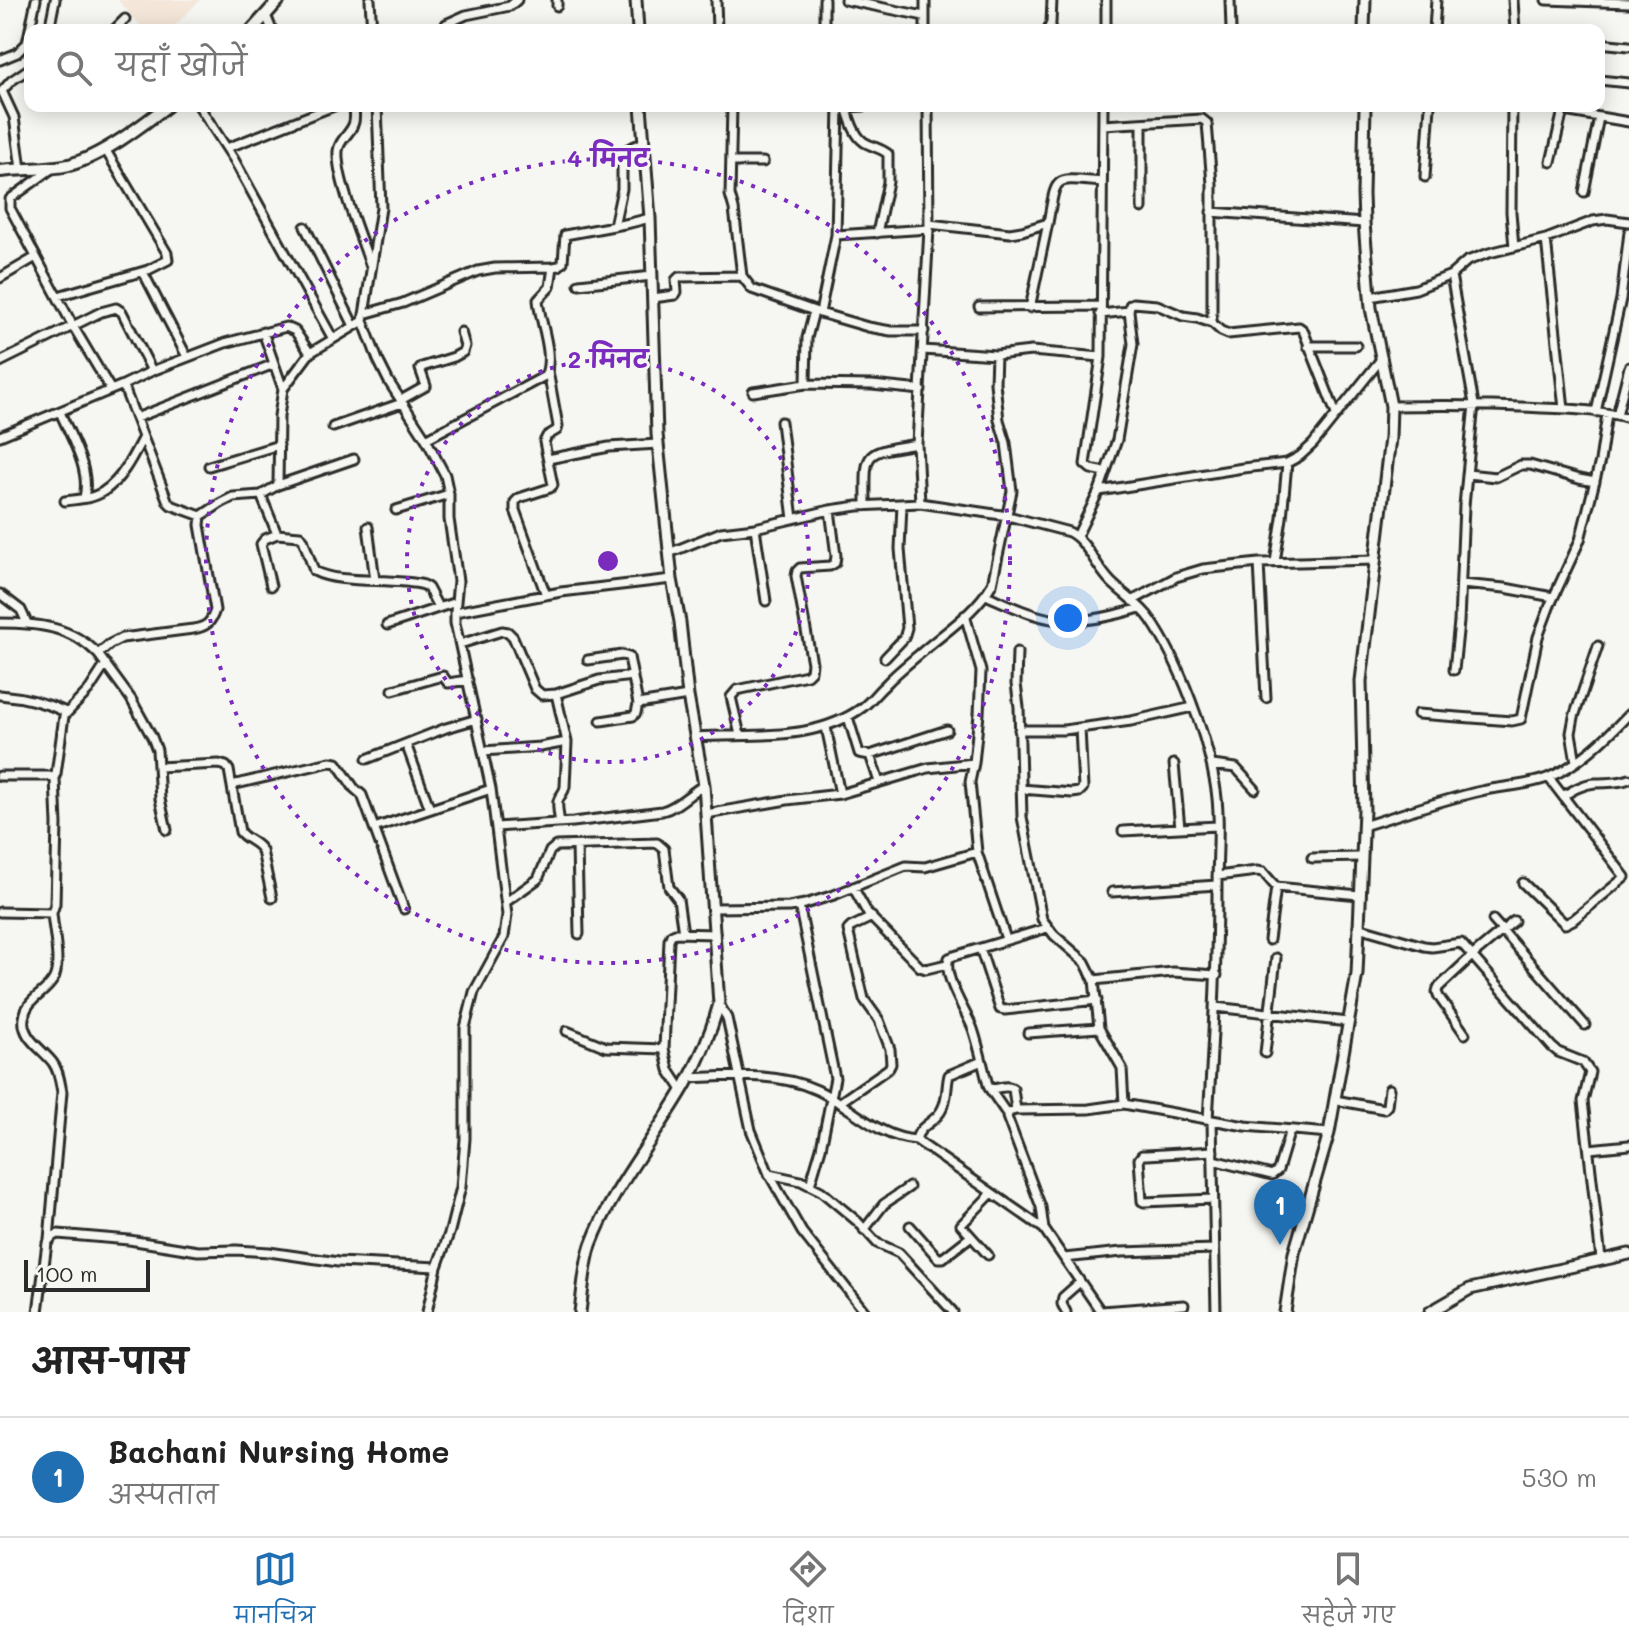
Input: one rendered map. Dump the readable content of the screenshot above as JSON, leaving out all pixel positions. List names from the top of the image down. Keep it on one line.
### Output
{"scale_bar":"100 m","page":{"search":"यहाँ खोजें","pins":"1","scale":"100 m","heading":"आस-पास","list":[{"mark":"1","name":"Bachani Nursing Home","note":"अस्पताल","value":"530 m"}],"nav":["मानचित्र","दिशा","सहेजे गए"]},"rings":["4 मिनट","2 मिनट"]}
